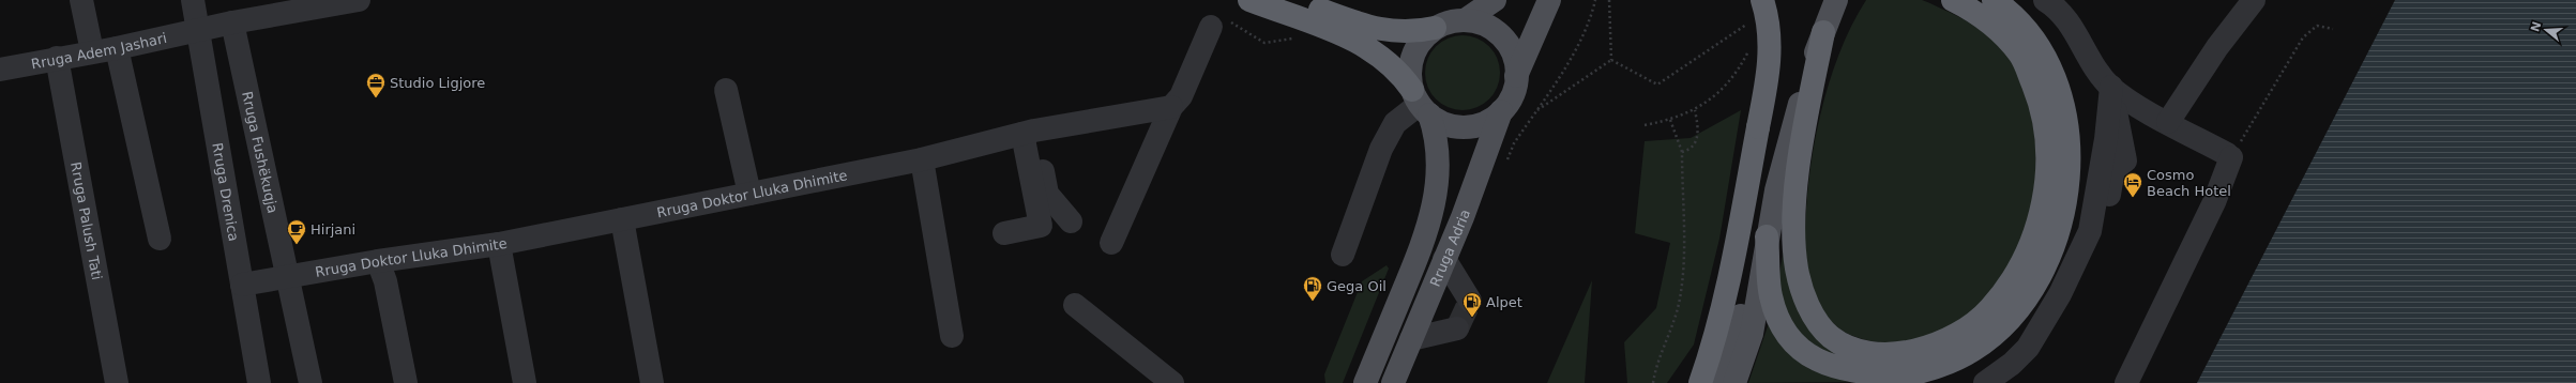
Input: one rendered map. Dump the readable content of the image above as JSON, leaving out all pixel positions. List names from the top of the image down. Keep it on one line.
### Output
{"streets":{"main road":["Rruga Adria"],"street":["Rruga Adem Jashari","Rruga Fushëkuqja","Rruga Drenica","Rruga Doktor Lluka Dhimite","Rruga Palush Tati"]},"crossings":[["Rruga Adem Jashari","Rruga Fushëkuqja"],["Rruga Adem Jashari","Rruga Drenica"],["Rruga Adem Jashari","Rruga Palush Tati"],["Rruga Fushëkuqja","Rruga Doktor Lluka Dhimite"],["Rruga Drenica","Rruga Doktor Lluka Dhimite"]],"places":{"office":["Studio Ligjore"],"hotel":["Cosmo Beach Hotel"],"cafe":["Hirjani"],"fuel station":["Gega Oil","Alpet"]},"north":"left"}
